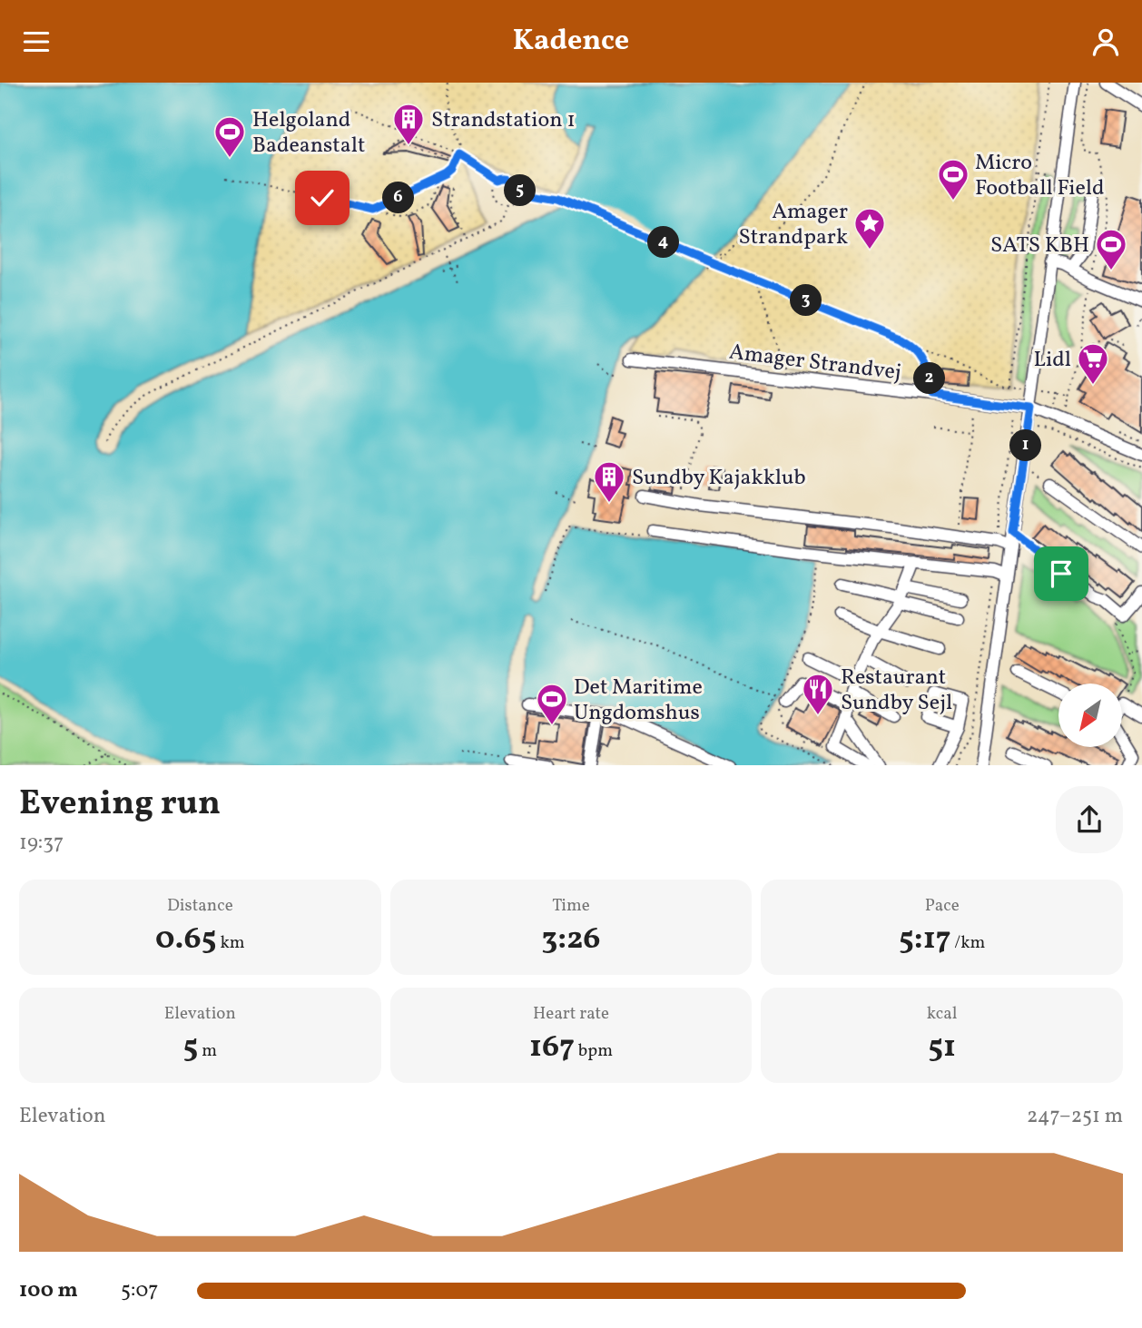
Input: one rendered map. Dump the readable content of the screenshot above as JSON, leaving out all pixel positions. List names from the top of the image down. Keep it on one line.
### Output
{"streets":{"street":["Amager Strandvej"]},"places":{"building":["Strandstation 1","Sundby Kajakklub"],"sports":["Helgoland Badeanstalt","Micro Football Field","SATS KBH","Det Maritime Ungdomshus"],"place":["Amager Strandpark"],"supermarket":["Lidl"],"restaurant":["Restaurant Sundby Sejl"]},"north":"bottom left","page":{"header":"Kadence","pins":["5","6","4","3","2","1"],"heading":["Evening run","19:37"],"stats":[["Distance","0.65 km"],["Time","3:26"],["Pace","5:17 /km"],["Elevation","5 m"],["Heart rate","167 bpm"],["kcal","51"]],"chart":["Elevation","247–251 m"],"list":[{"name":"100 m","note":"5:07"}]}}
